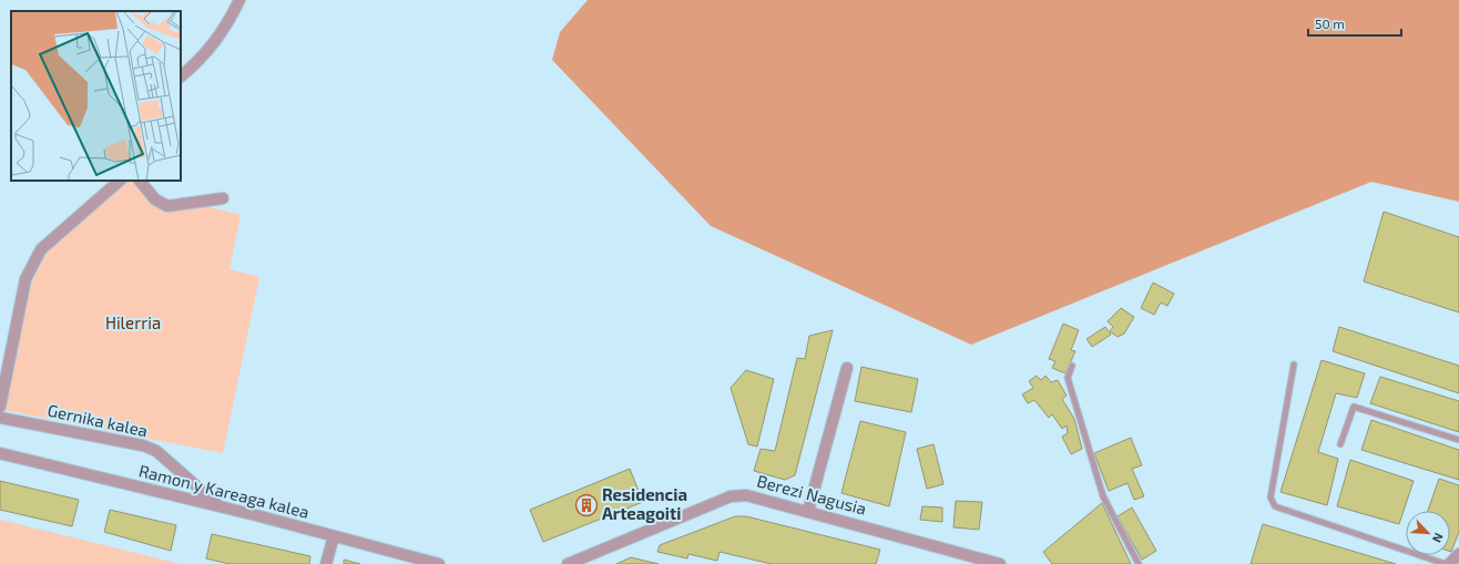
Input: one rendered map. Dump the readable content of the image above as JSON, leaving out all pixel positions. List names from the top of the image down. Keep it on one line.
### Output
{"streets":{"street":["Gernika kalea","Ramon y Kareaga kalea","Berezi Nagusia"]},"crossings":[["Gernika kalea","Ramon y Kareaga kalea"]],"parks":["Hilerria"],"places":{"building":["Residencia Arteagoiti"]},"scale_bar":"50 m","north":"bottom right"}
